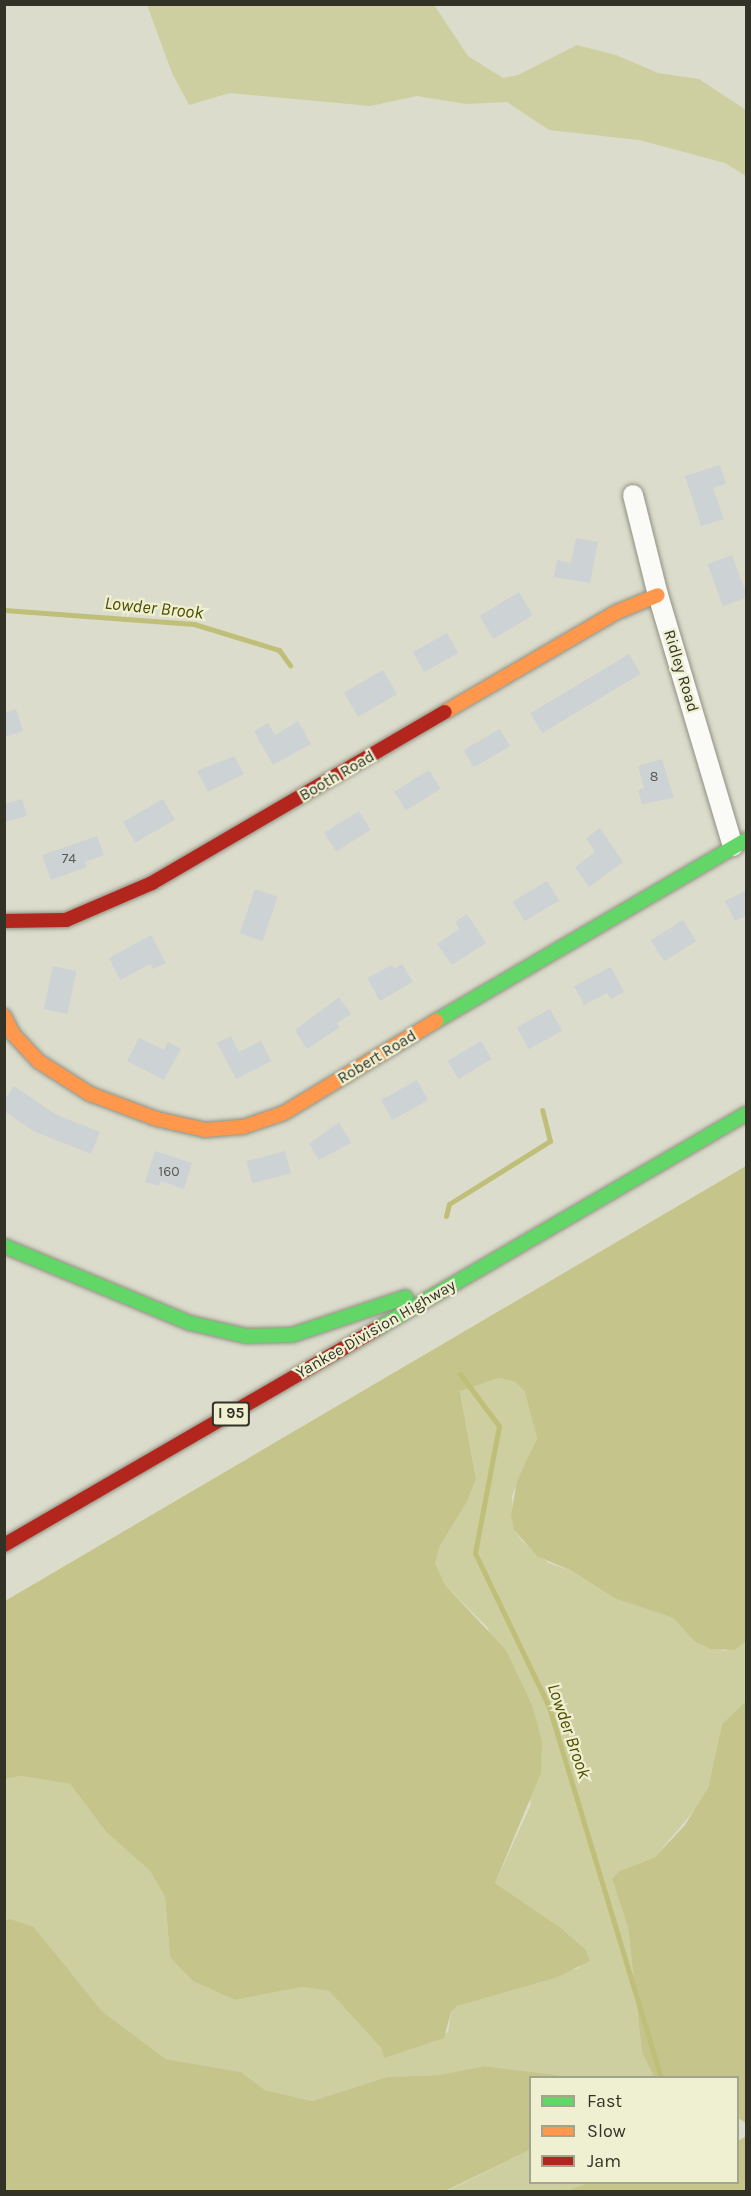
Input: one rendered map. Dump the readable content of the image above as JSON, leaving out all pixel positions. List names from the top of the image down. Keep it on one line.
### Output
{"streets":{"main road":["Booth Road","Robert Road","Yankee Division Highway","I 95"],"street":["Ridley Road"]},"crossings":[["Ridley Road","Booth Road"],["Ridley Road","Robert Road"]],"water":["Lowder Brook"],"house_numbers":["8","74","160"],"legend":["Fast","Slow","Jam"]}
